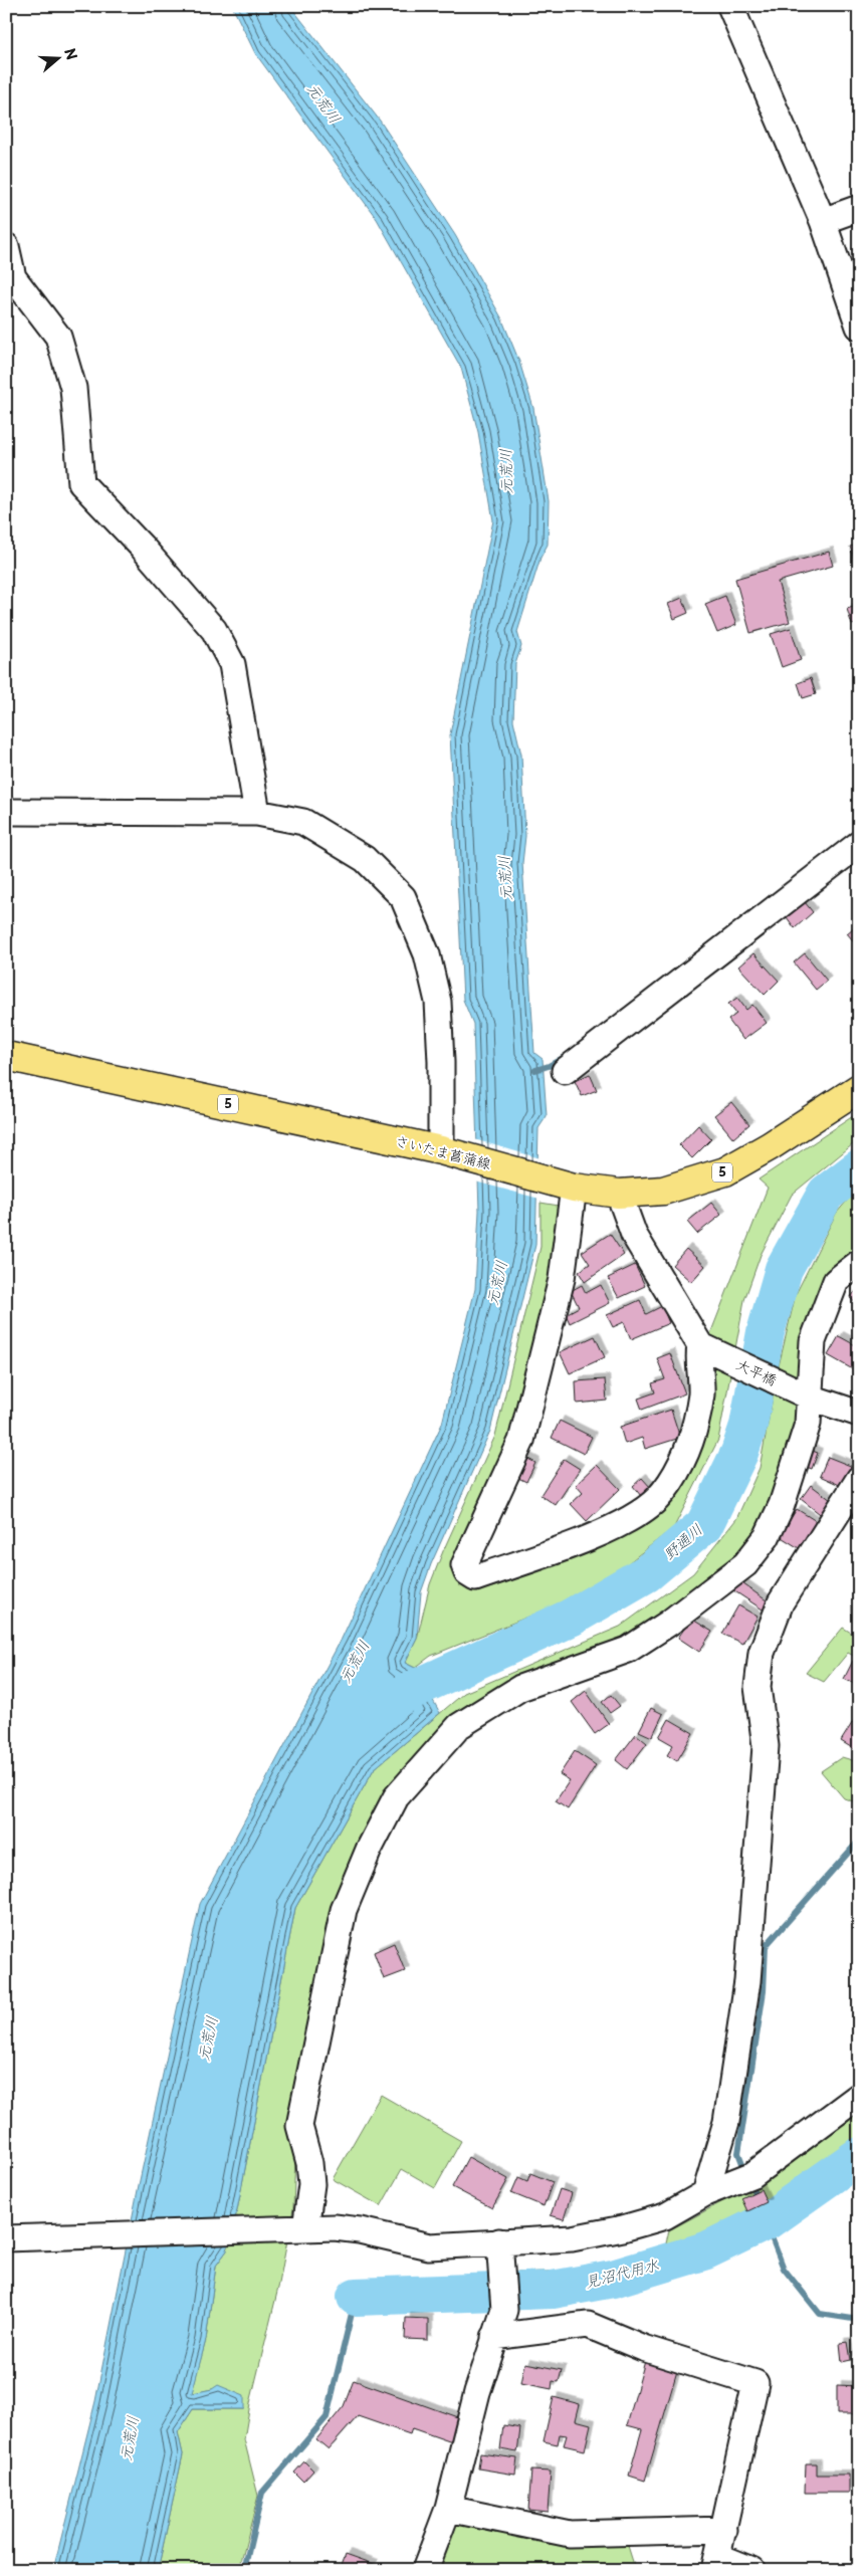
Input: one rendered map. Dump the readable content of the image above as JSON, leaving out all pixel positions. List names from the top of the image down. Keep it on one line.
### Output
{"streets":{"main road":["5","さいたま菖蒲線"],"street":["大平橋"]},"water":["元荒川","野通川","見沼代用水"],"north":"right"}
